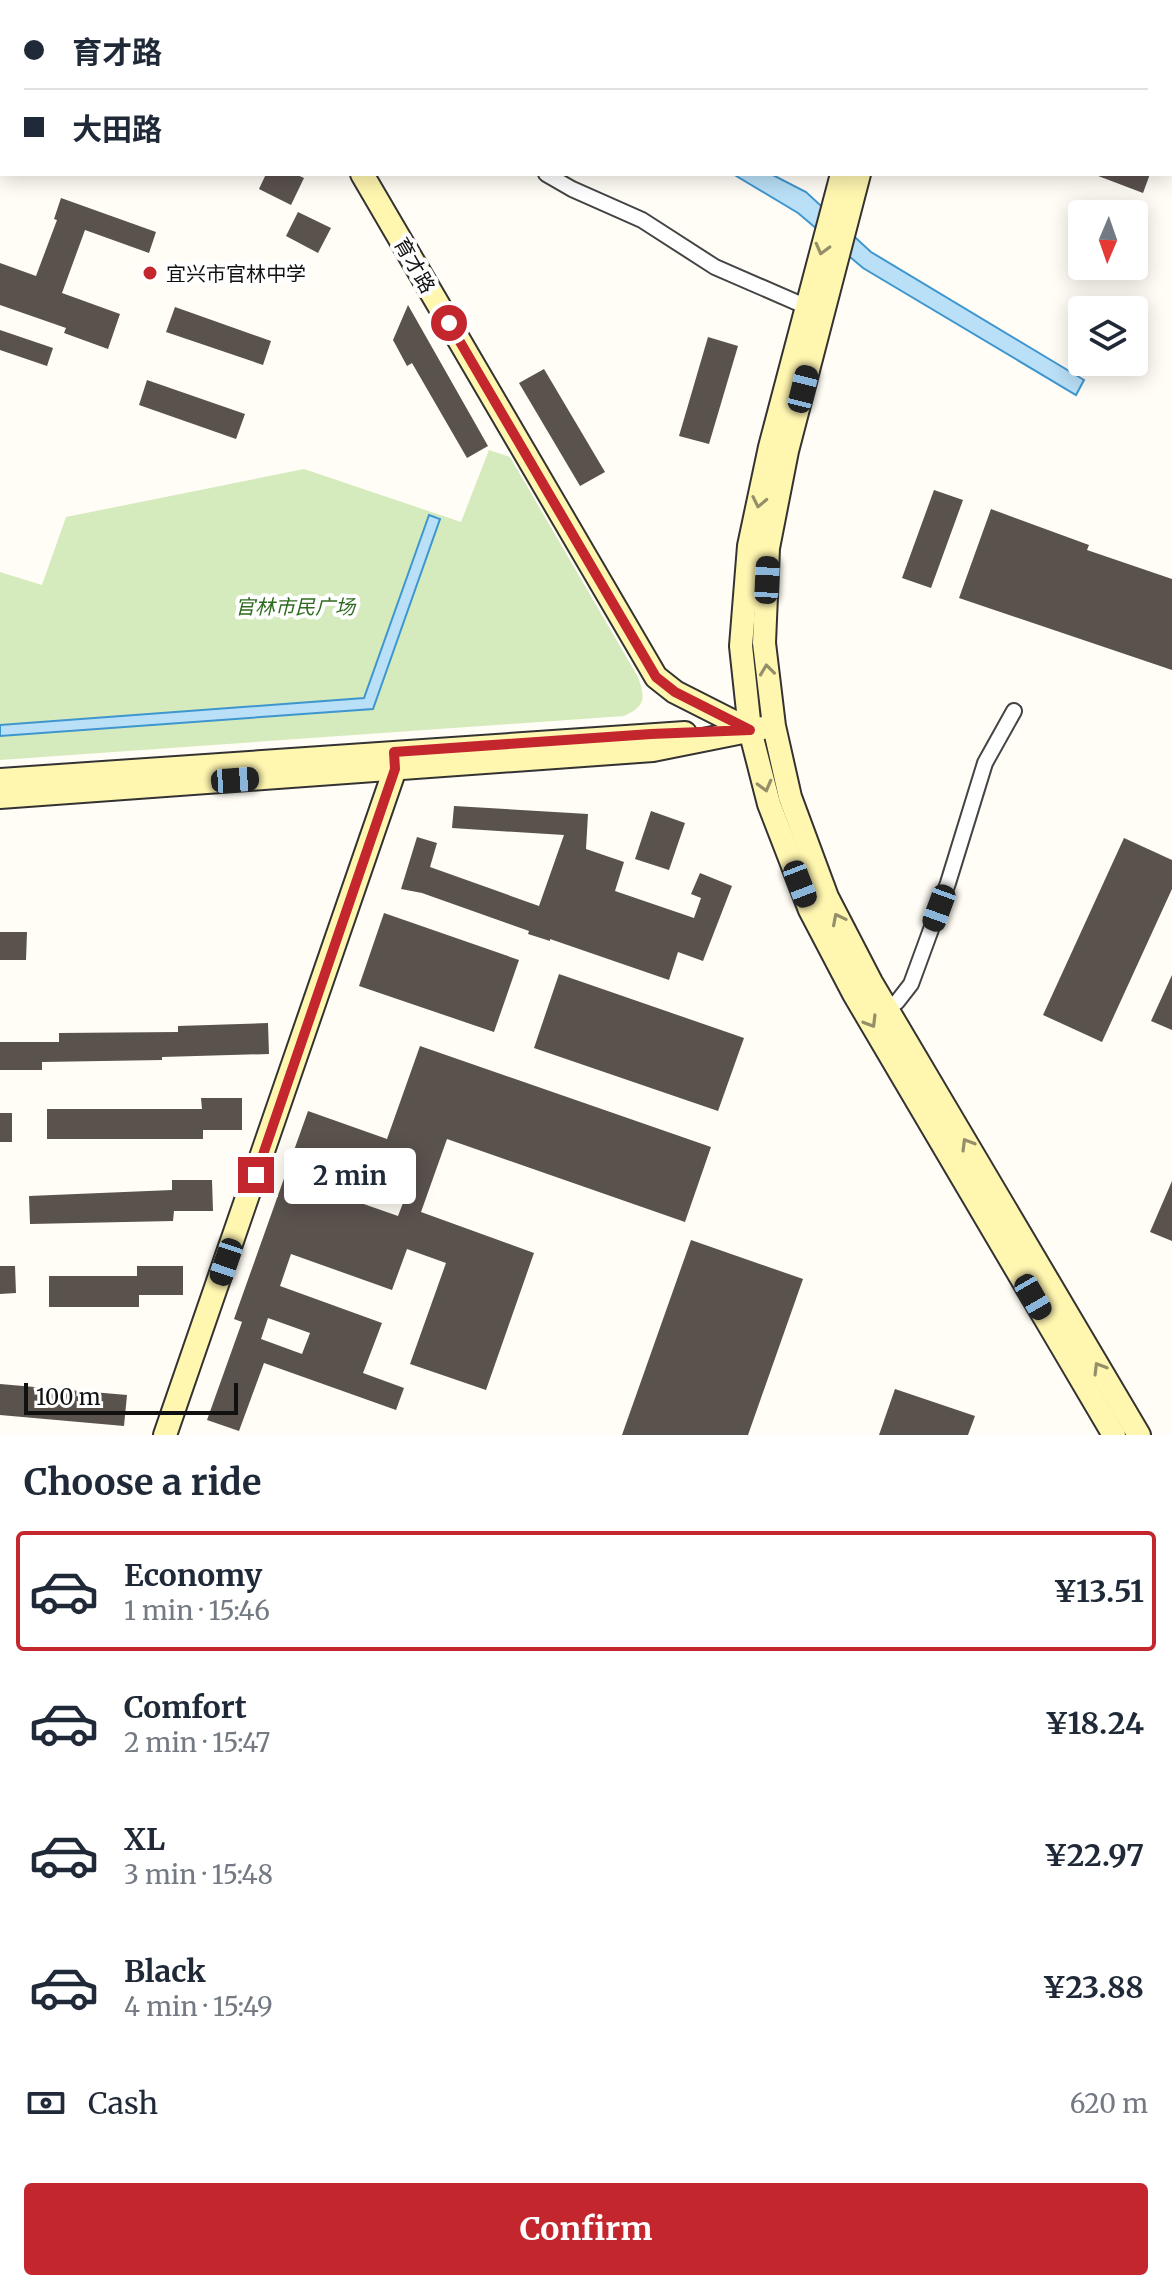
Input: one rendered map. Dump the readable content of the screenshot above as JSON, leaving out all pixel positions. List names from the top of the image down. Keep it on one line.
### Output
{"streets":{"main road":["育才路"]},"parks":["官林市民广场"],"places":["宜兴市官林中学"],"scale_bar":"100 m","north":"bottom","page":{"banner":["育才路","大田路"],"bubble":"2 min","scale":"100 m","heading":"Choose a ride","list":[{"name":"Economy","note":"1 min · 15:46","value":"¥13.51"},{"name":"Comfort","note":"2 min · 15:47","value":"¥18.24"},{"name":"XL","note":"3 min · 15:48","value":"¥22.97"},{"name":"Black","note":"4 min · 15:49","value":"¥23.88"}],"pay":["Cash","620 m"],"buttons":"Confirm"}}
